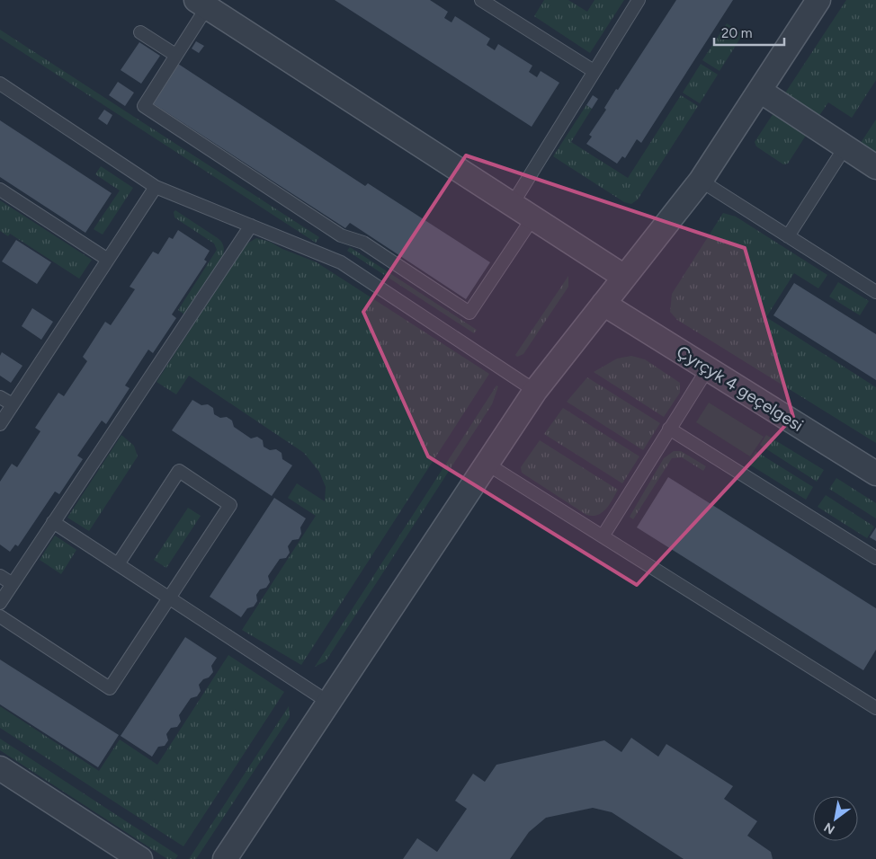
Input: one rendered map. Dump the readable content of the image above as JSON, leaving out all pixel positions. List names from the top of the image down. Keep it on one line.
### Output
{"streets":{"street":["Çyrçyk 4 geçelgesi"]},"scale_bar":"20 m","north":"bottom left"}
